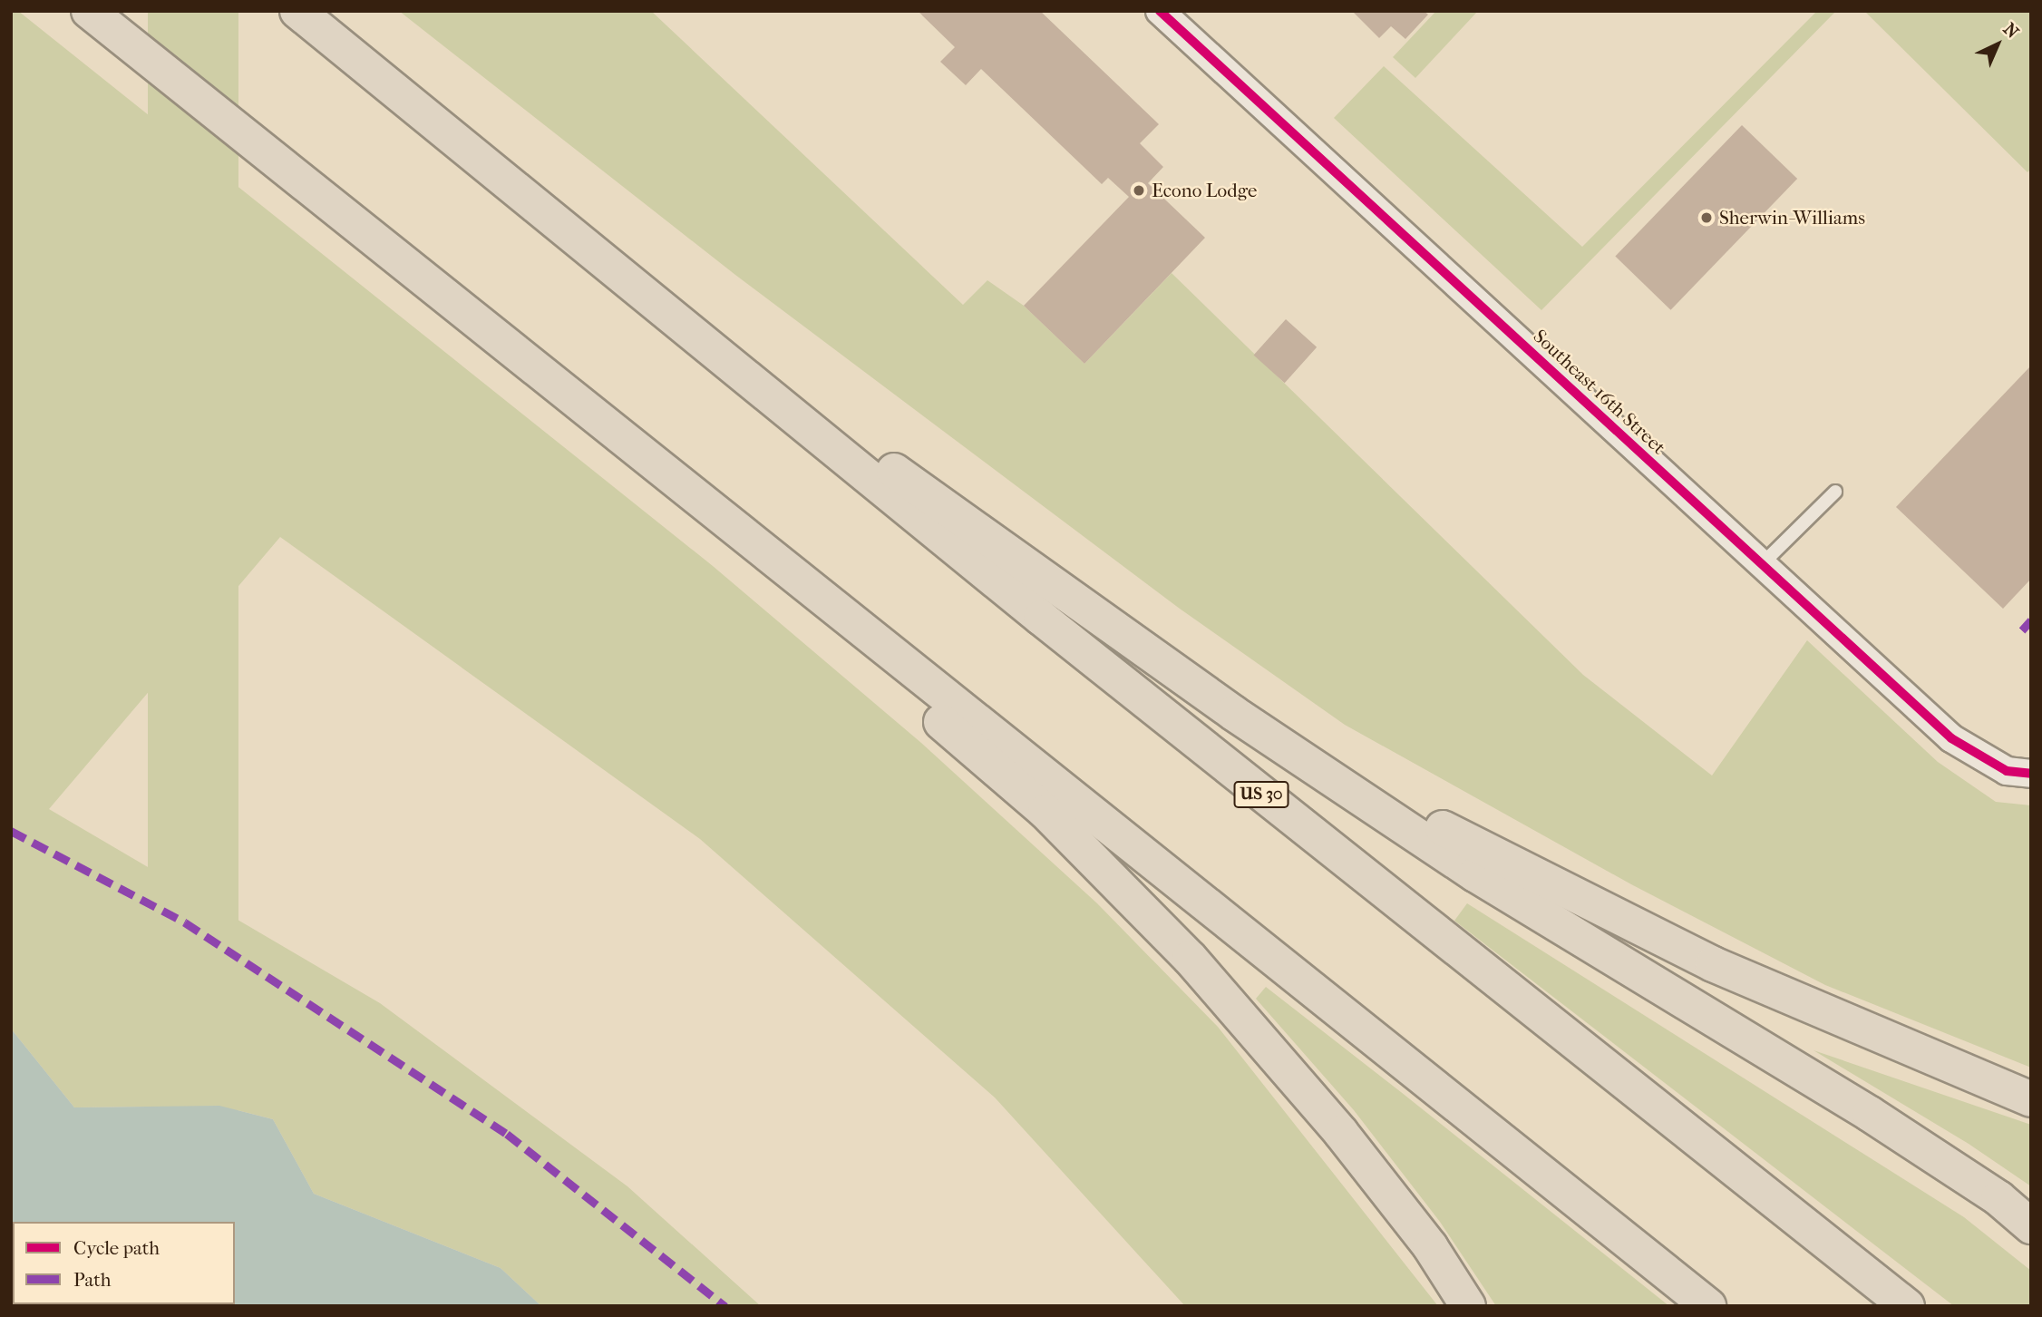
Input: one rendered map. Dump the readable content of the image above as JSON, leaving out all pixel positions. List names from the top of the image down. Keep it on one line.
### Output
{"streets":{"highway":["US 30"],"street":["Southeast 16th Street"]},"places":["Econo Lodge","Sherwin-Williams"],"legend":["Cycle path","Path"],"north":"top right"}
